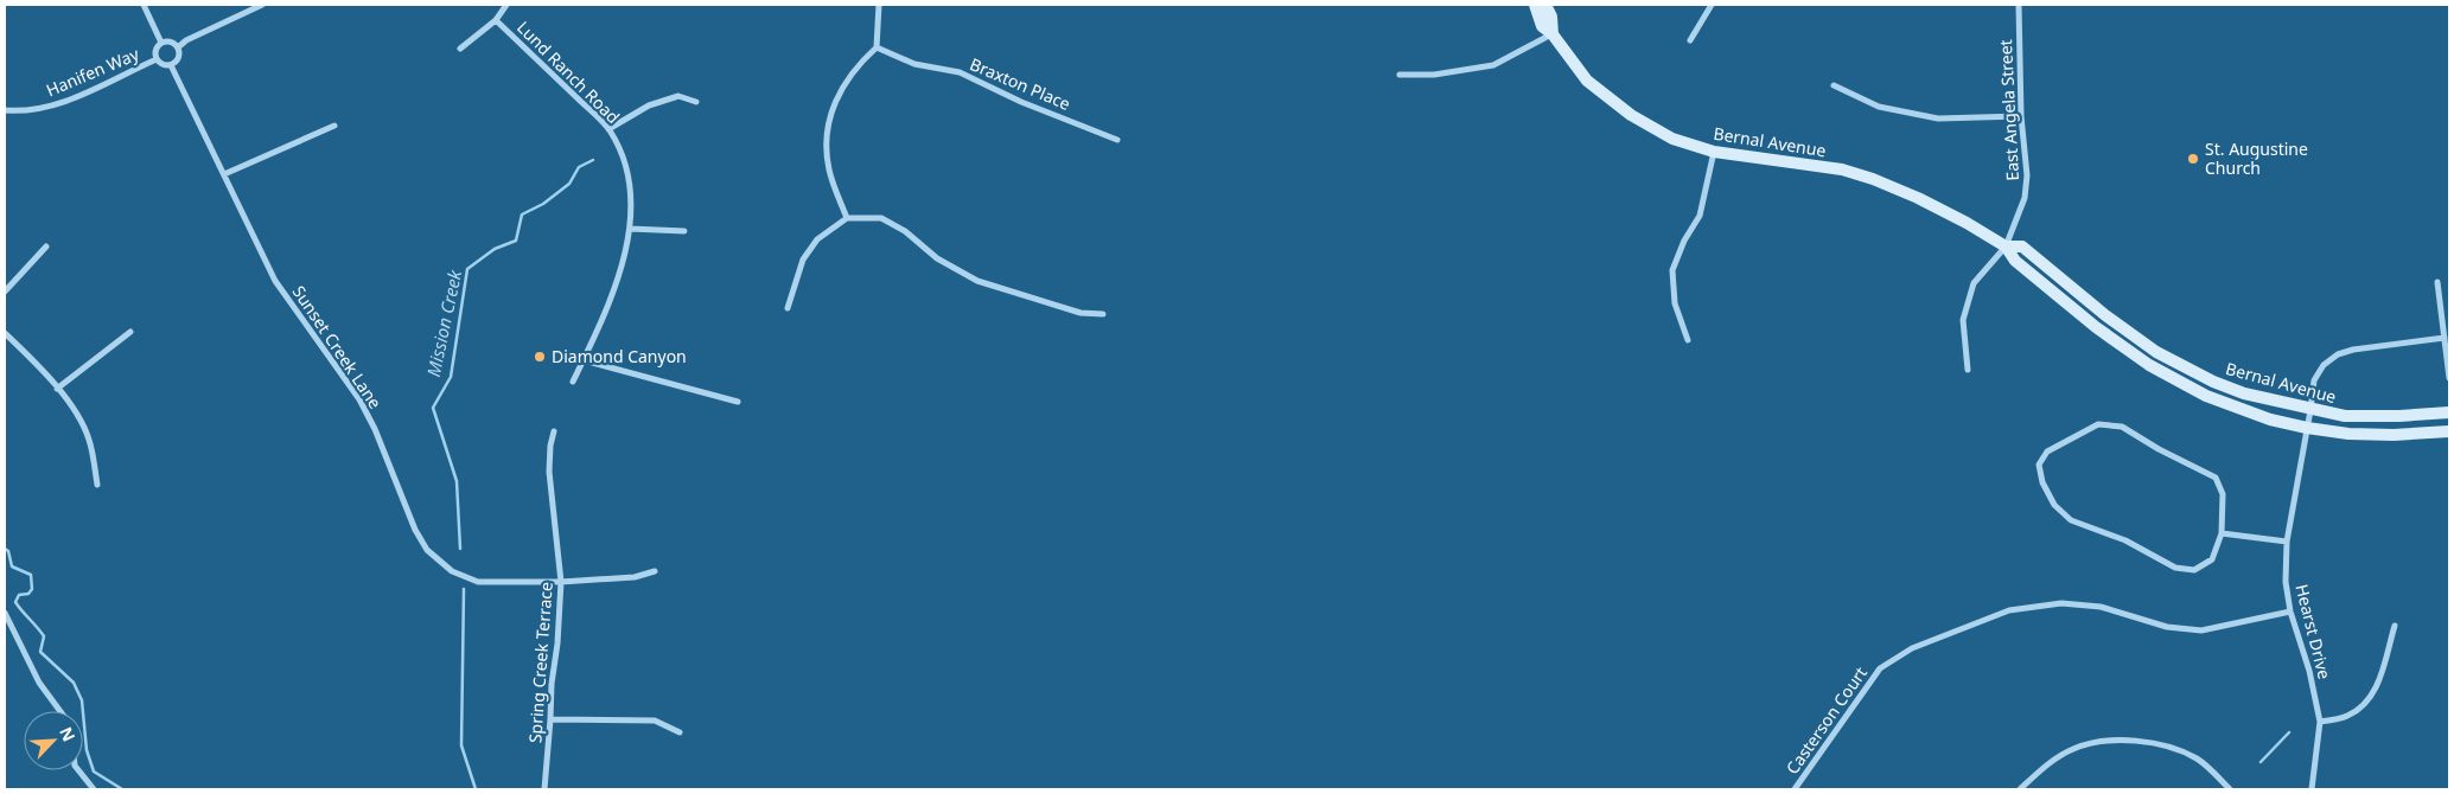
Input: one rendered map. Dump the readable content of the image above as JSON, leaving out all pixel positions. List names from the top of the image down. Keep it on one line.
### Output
{"streets":{"main road":["Bernal Avenue"],"street":["Hanifen Way","Lund Ranch Road","Braxton Place","East Angela Street","Sunset Creek Lane","Hearst Drive","Spring Creek Terrace","Casterson Court"]},"crossings":[["Hanifen Way","Sunset Creek Lane"],["East Angela Street","Bernal Avenue"],["Bernal Avenue","Hearst Drive"],["Sunset Creek Lane","Spring Creek Terrace"],["Hearst Drive","Casterson Court"]],"water":["Mission Creek"],"places":["St. Augustine Church","Diamond Canyon"],"north":"top right"}
